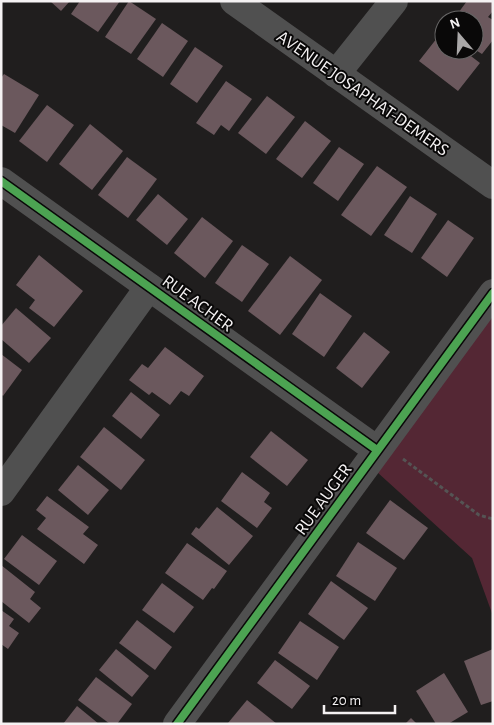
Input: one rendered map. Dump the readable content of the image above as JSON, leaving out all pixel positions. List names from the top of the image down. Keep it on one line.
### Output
{"streets":{"street":["AVENUE JOSAPHAT-DEMERS","RUE ACHER","RUE AUGER"]},"crossings":[["RUE ACHER","RUE AUGER"]],"scale_bar":"20 m","north":"top"}
